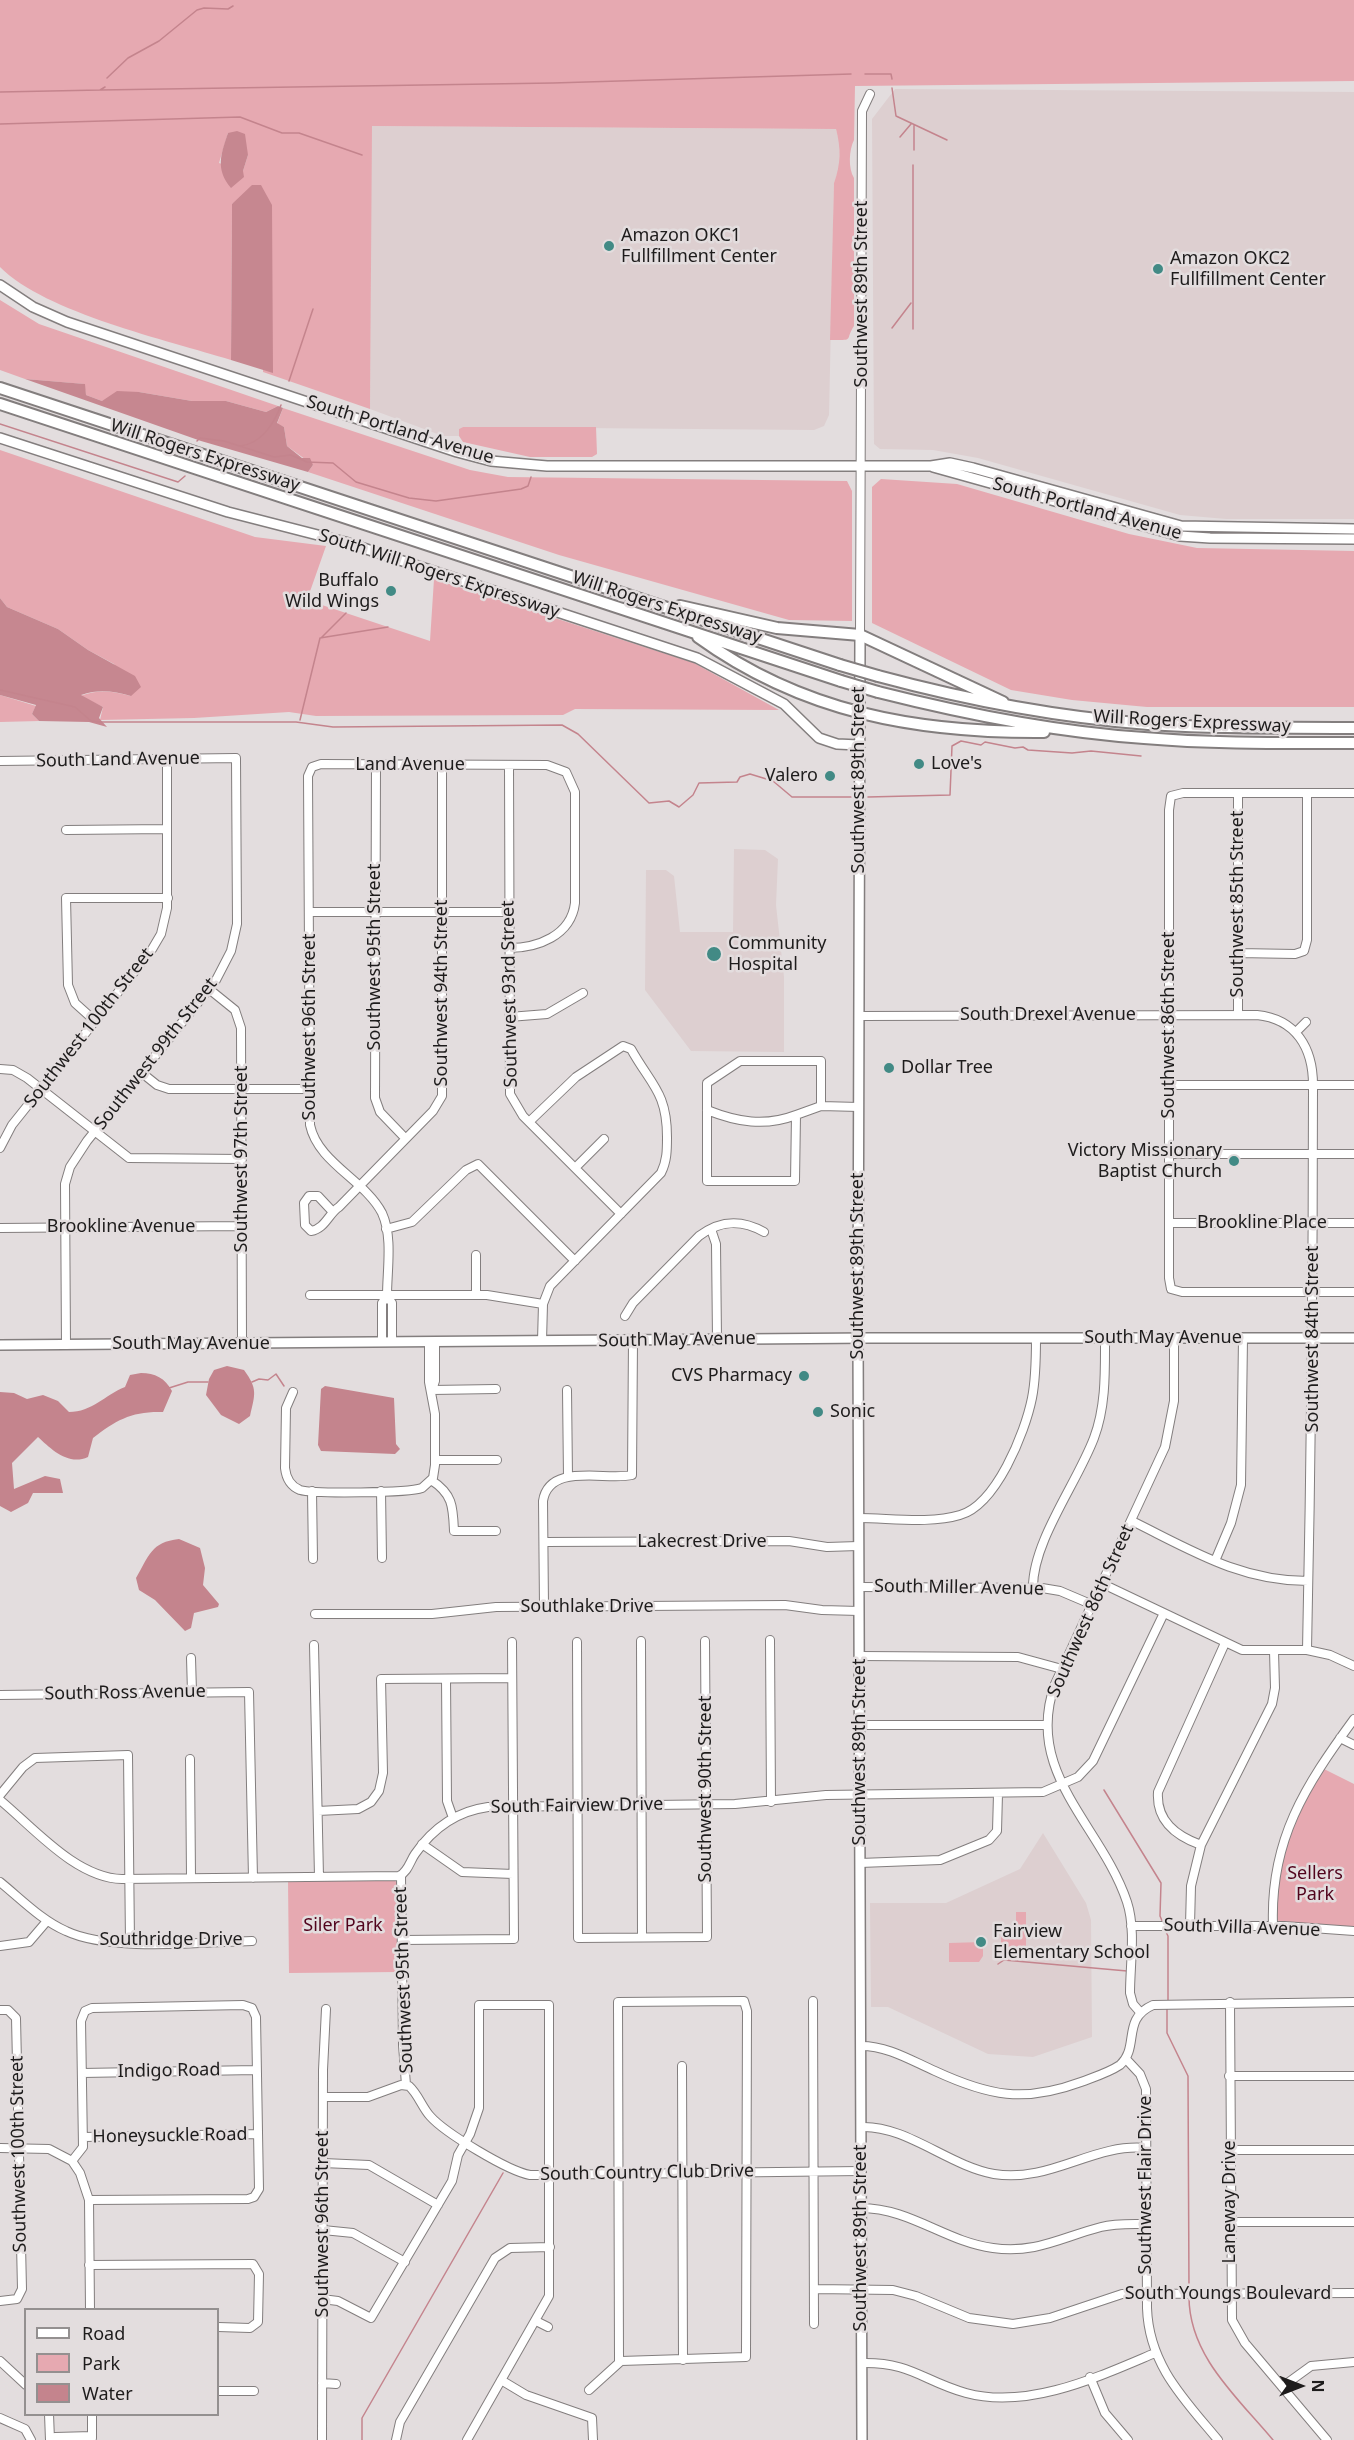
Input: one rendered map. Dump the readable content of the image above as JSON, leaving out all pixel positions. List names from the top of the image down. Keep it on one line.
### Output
{"streets":{"highway":["Will Rogers Expressway"],"main road":["Southwest 89th Street","South Portland Avenue","South Will Rogers Expressway","South May Avenue"],"street":["South Land Avenue","Land Avenue","Southwest 85th Street","Southwest 95th Street","Southwest 94th Street","Southwest 93rd Street","South Drexel Avenue","Southwest 86th Street","Southwest 96th Street","Southwest 100th Street","Southwest 99th Street","Southwest 97th Street","Brookline Place","Brookline Avenue","Southwest 84th Street","Lakecrest Drive","South Miller Avenue","Southlake Drive","South Ross Avenue","Southwest 90th Street","South Fairview Drive","South Villa Avenue","Southridge Drive","Indigo Road","Honeysuckle Road","South Country Club Drive","Southwest Flair Drive","Laneway Drive","South Youngs Boulevard"]},"crossings":[["Southwest 89th Street","South Portland Avenue"],["Southwest 89th Street","South Will Rogers Expressway"],["Southwest 89th Street","South Drexel Avenue"],["Southwest 89th Street","South May Avenue"],["Southwest 89th Street","Lakecrest Drive"],["Southwest 89th Street","South Miller Avenue"],["Southwest 89th Street","Southlake Drive"],["Southwest 89th Street","South Fairview Drive"],["Southwest 89th Street","South Country Club Drive"],["Southwest 89th Street","South Youngs Boulevard"],["South Land Avenue","Southwest 100th Street"],["South Land Avenue","Southwest 99th Street"],["Land Avenue","Southwest 95th Street"],["Land Avenue","Southwest 94th Street"],["Land Avenue","Southwest 93rd Street"],["Land Avenue","Southwest 96th Street"],["Southwest 85th Street","South Drexel Avenue"],["Southwest 85th Street","Southwest 86th Street"],["Southwest 95th Street","Southwest 94th Street"],["Southwest 95th Street","South Fairview Drive"],["Southwest 95th Street","South Country Club Drive"],["Southwest 94th Street","Southwest 96th Street"],["South Drexel Avenue","Southwest 86th Street"],["Southwest 86th Street","Brookline Place"],["Southwest 86th Street","South May Avenue"],["Southwest 86th Street","Southwest 84th Street"],["Southwest 86th Street","South Miller Avenue"],["Southwest 86th Street","South Fairview Drive"],["Southwest 86th Street","South Villa Avenue"],["Southwest 96th Street","South May Avenue"],["Southwest 99th Street","Southwest 97th Street"],["Southwest 99th Street","Brookline Avenue"],["Southwest 99th Street","South May Avenue"],["Southwest 97th Street","Brookline Avenue"],["Southwest 97th Street","South May Avenue"],["Brookline Place","Southwest 84th Street"],["South May Avenue","Southwest 84th Street"],["Southwest 90th Street","South Fairview Drive"],["Southwest Flair Drive","South Youngs Boulevard"],["Laneway Drive","South Youngs Boulevard"]],"parks":["Sellers Park","Siler Park"],"places":["Amazon OKC1 Fullfillment Center","Amazon OKC2 Fullfillment Center","Buffalo Wild Wings","Love's","Valero","Community Hospital","Dollar Tree","Victory Missionary Baptist Church","CVS Pharmacy","Sonic","Fairview Elementary School"],"legend":["Road","Park","Water"],"north":"right"}
